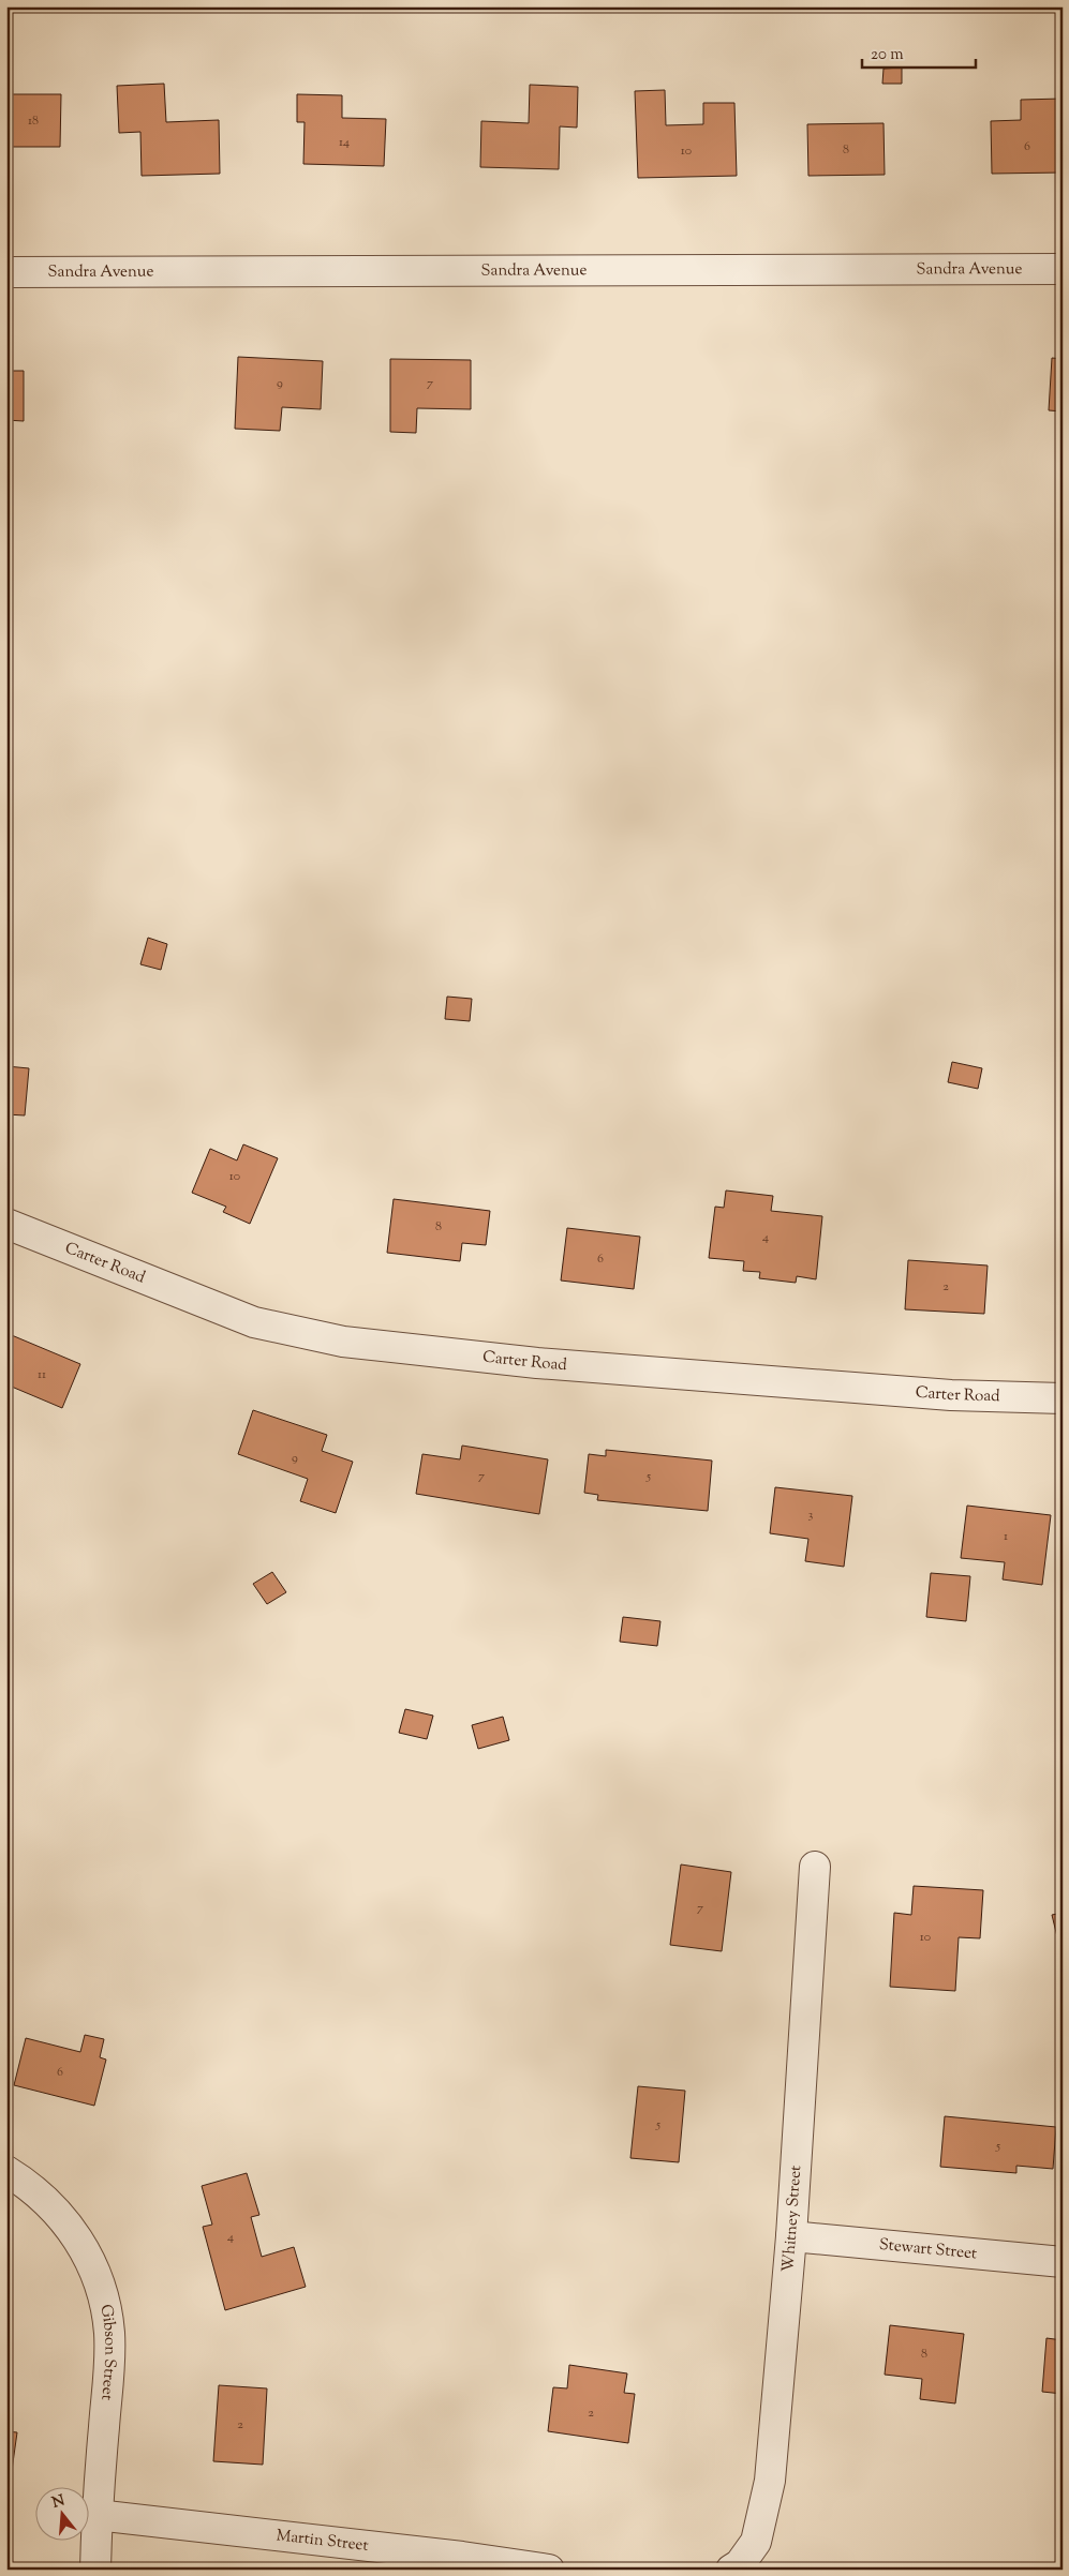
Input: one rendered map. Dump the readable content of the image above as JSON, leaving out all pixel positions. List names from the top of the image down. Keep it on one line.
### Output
{"streets":{"street":["Sandra Avenue","Carter Road","Whitney Street","Stewart Street","Gibson Street","Martin Street"]},"crossings":[["Whitney Street","Stewart Street"],["Gibson Street","Martin Street"]],"house_numbers":["18","14","6","8","10","9","7","10","8","4","6","2","11","9","7","5","3","1","7","10","6","5","5","4","8","2","2"],"scale_bar":"20 m","north":"top"}
